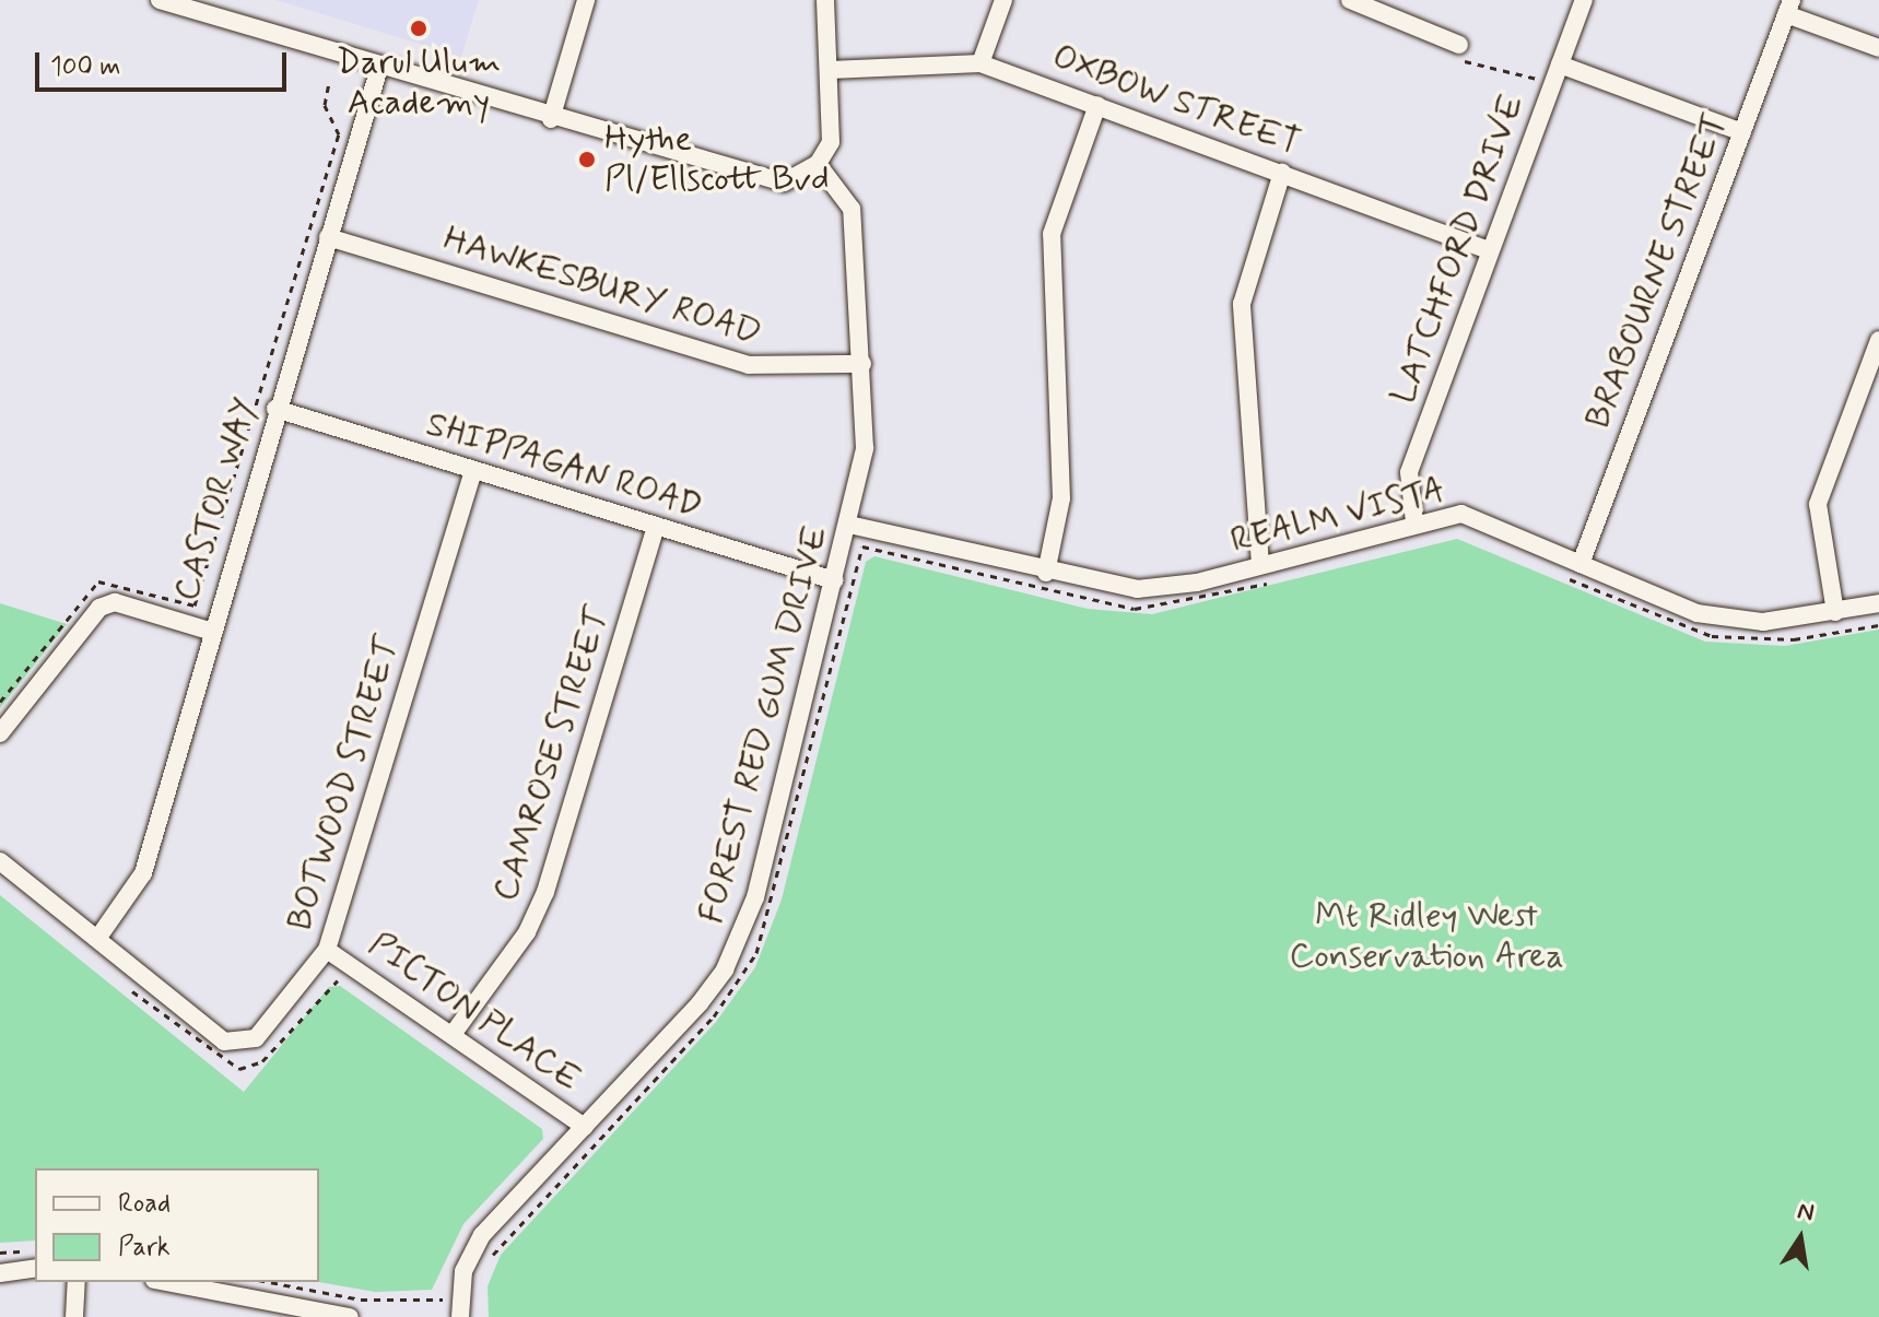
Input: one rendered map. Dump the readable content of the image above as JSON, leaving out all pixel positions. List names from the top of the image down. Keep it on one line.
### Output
{"streets":{"street":["OXBOW STREET","LATCHFORD DRIVE","BRABOURNE STREET","HAWKESBURY ROAD","SHIPPAGAN ROAD","CASTOR WAY","REALM VISTA","FOREST RED GUM DRIVE","CAMROSE STREET","BOTWOOD STREET","PICTON PLACE"]},"crossings":[["OXBOW STREET","LATCHFORD DRIVE"],["LATCHFORD DRIVE","REALM VISTA"],["BRABOURNE STREET","REALM VISTA"],["HAWKESBURY ROAD","CASTOR WAY"],["HAWKESBURY ROAD","FOREST RED GUM DRIVE"],["SHIPPAGAN ROAD","CASTOR WAY"],["SHIPPAGAN ROAD","FOREST RED GUM DRIVE"],["SHIPPAGAN ROAD","CAMROSE STREET"],["SHIPPAGAN ROAD","BOTWOOD STREET"],["CASTOR WAY","BOTWOOD STREET"],["REALM VISTA","FOREST RED GUM DRIVE"],["FOREST RED GUM DRIVE","PICTON PLACE"],["CAMROSE STREET","PICTON PLACE"],["BOTWOOD STREET","PICTON PLACE"]],"parks":["Mt Ridley West Conservation Area"],"places":["Darul Ulum Academy","Hythe Pl/Ellscott Bvd"],"legend":["Road","Park"],"scale_bar":"100 m","north":"top"}
